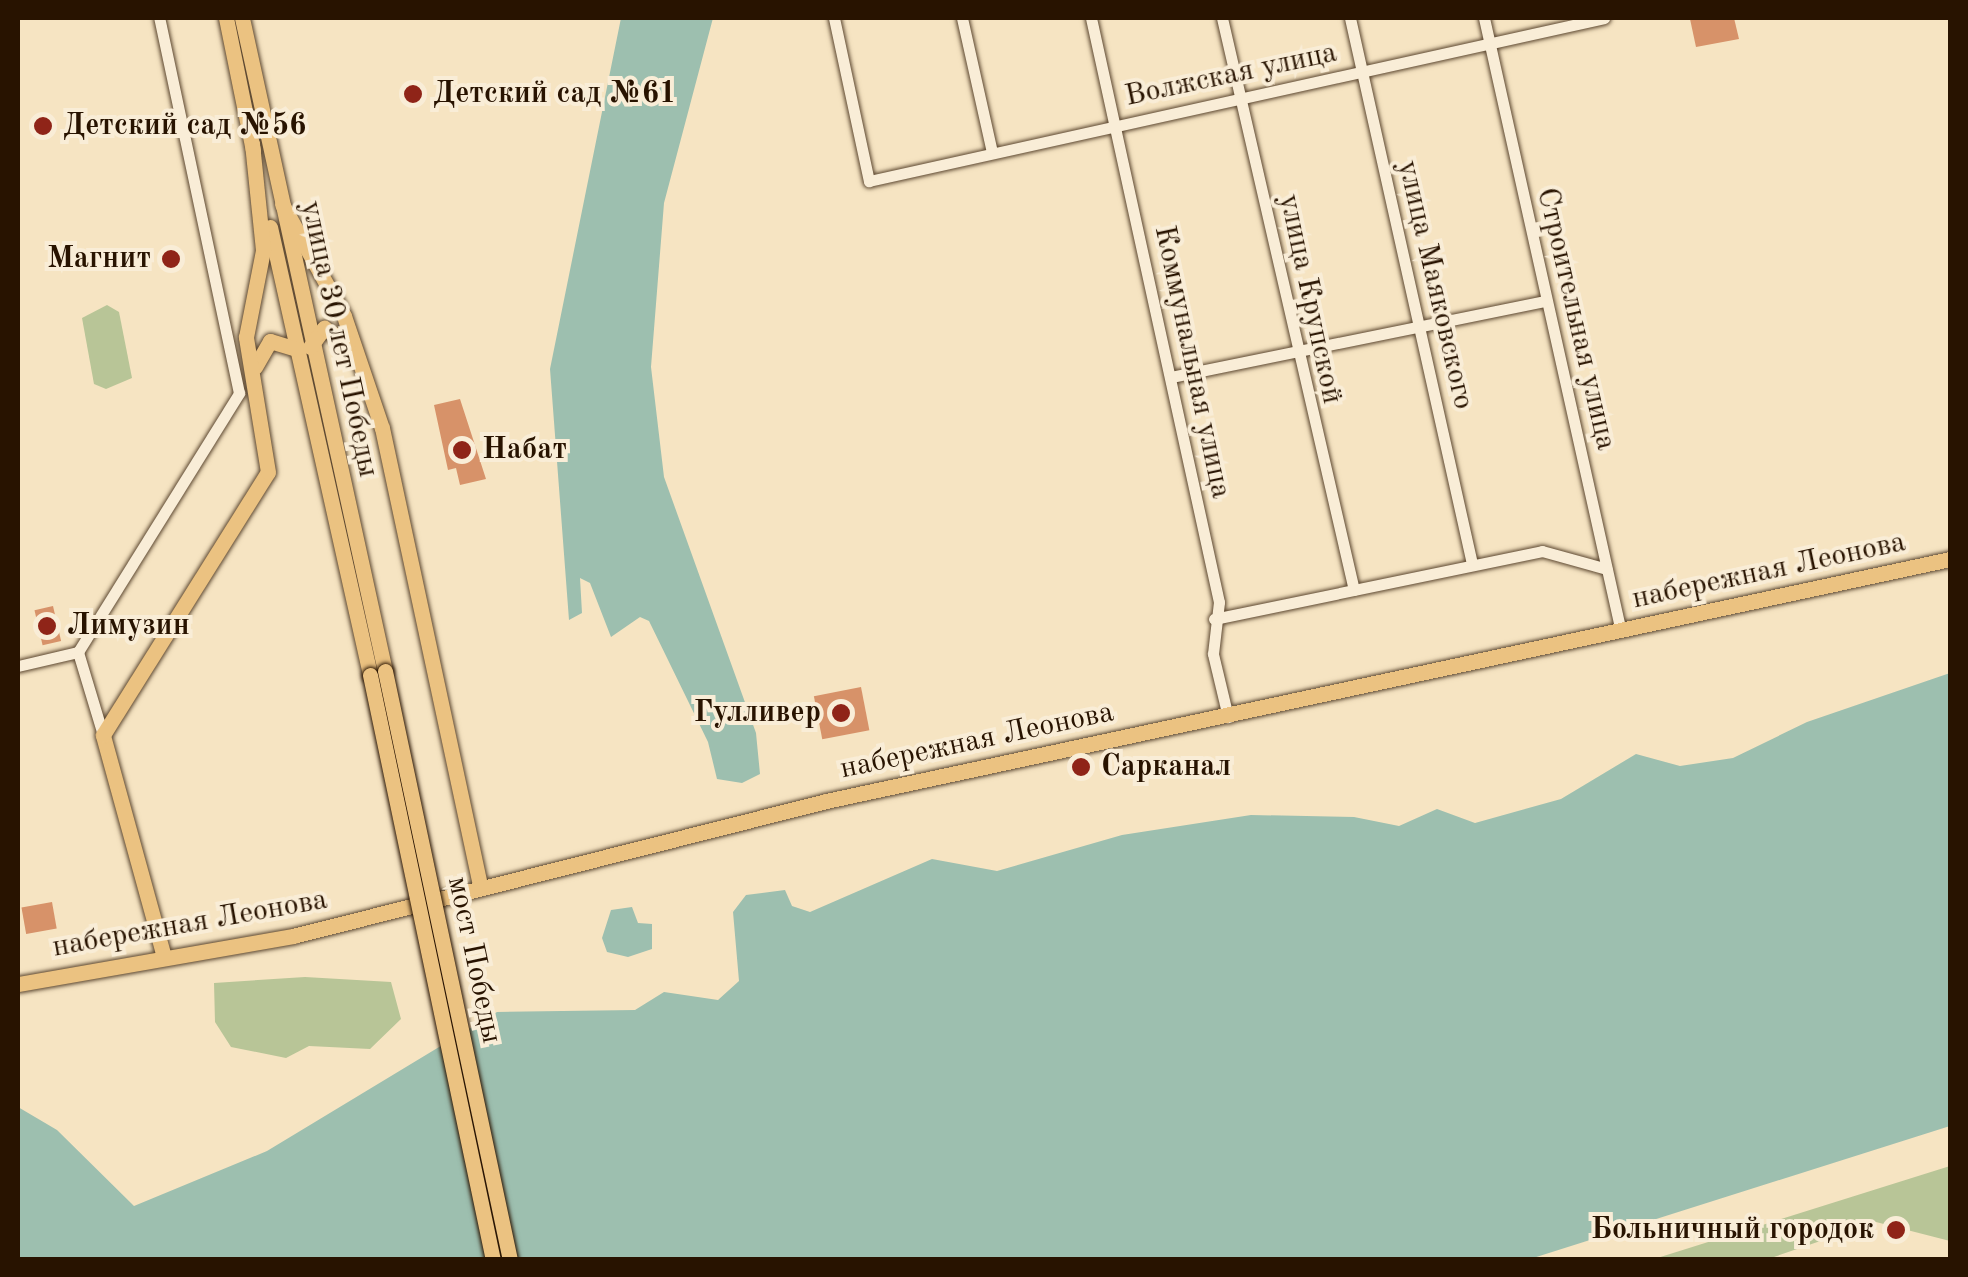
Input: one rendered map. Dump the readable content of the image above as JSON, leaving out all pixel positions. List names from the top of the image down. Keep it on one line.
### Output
{"streets":{"main road":["улица 30 лет Победы","набережная Леонова","мост Победы"],"street":["Волжская улица","улица Маяковского","улица Крупской","Строительная улица","Коммунальная улица"]},"crossings":[["Волжская улица","улица Маяковского"],["Волжская улица","улица Крупской"],["Волжская улица","Строительная улица"],["Волжская улица","Коммунальная улица"],["Строительная улица","набережная Леонова"],["улица 30 лет Победы","набережная Леонова"],["улица 30 лет Победы","мост Победы"],["Коммунальная улица","набережная Леонова"]],"places":["Детский сад №61","Детский сад №56","Магнит","Набат","Лимузин","Гулливер","Сарканал","Больничный городок"]}
